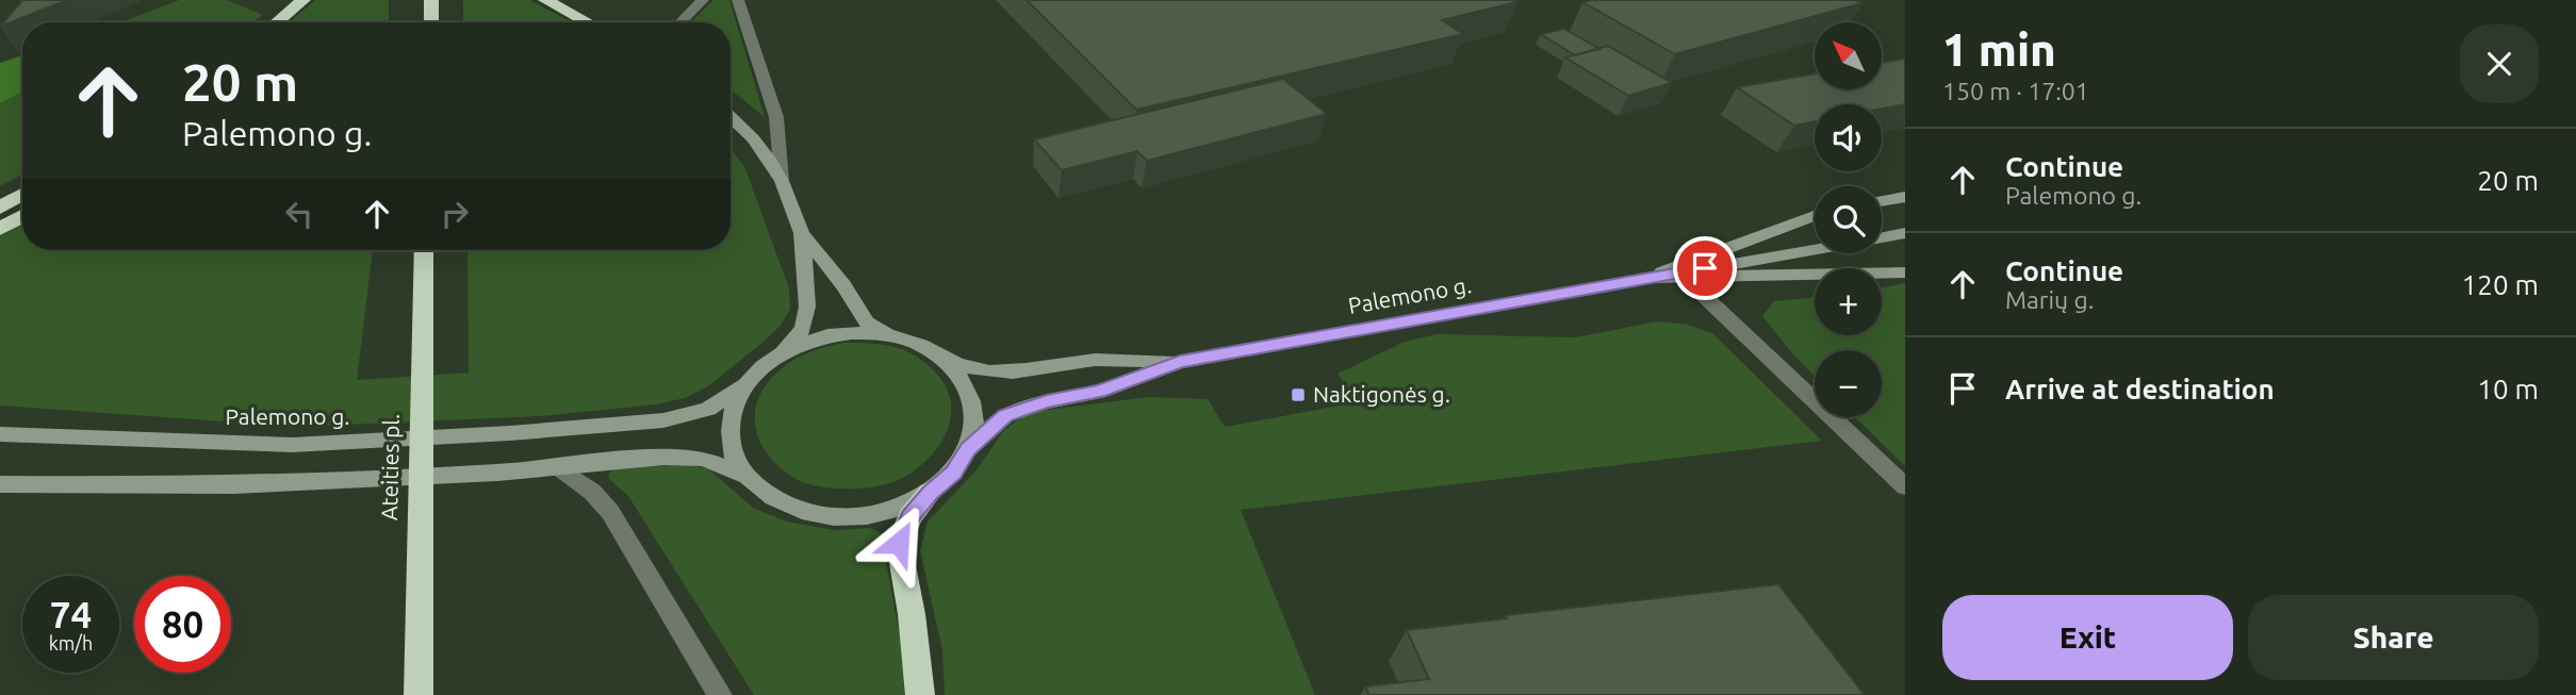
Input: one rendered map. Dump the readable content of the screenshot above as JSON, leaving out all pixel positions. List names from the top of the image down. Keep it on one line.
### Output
{"streets":{"highway":["Ateities pl."],"street":["Palemono g."]},"places":{"transit":["Naktigonės g."]},"north":"top left","page":{"heading":["1 min","150 m · 17:01"],"map_buttons":["+","−"],"turn":["20 m","Palemono g."],"list":[{"name":"Continue","note":"Palemono g.","value":"20 m"},{"name":"Continue","note":"Marių g.","value":"120 m"},{"name":"Arrive at destination","value":"10 m"}],"speed":"74 km/h","limit":"80","buttons":["Exit","Share"]}}
